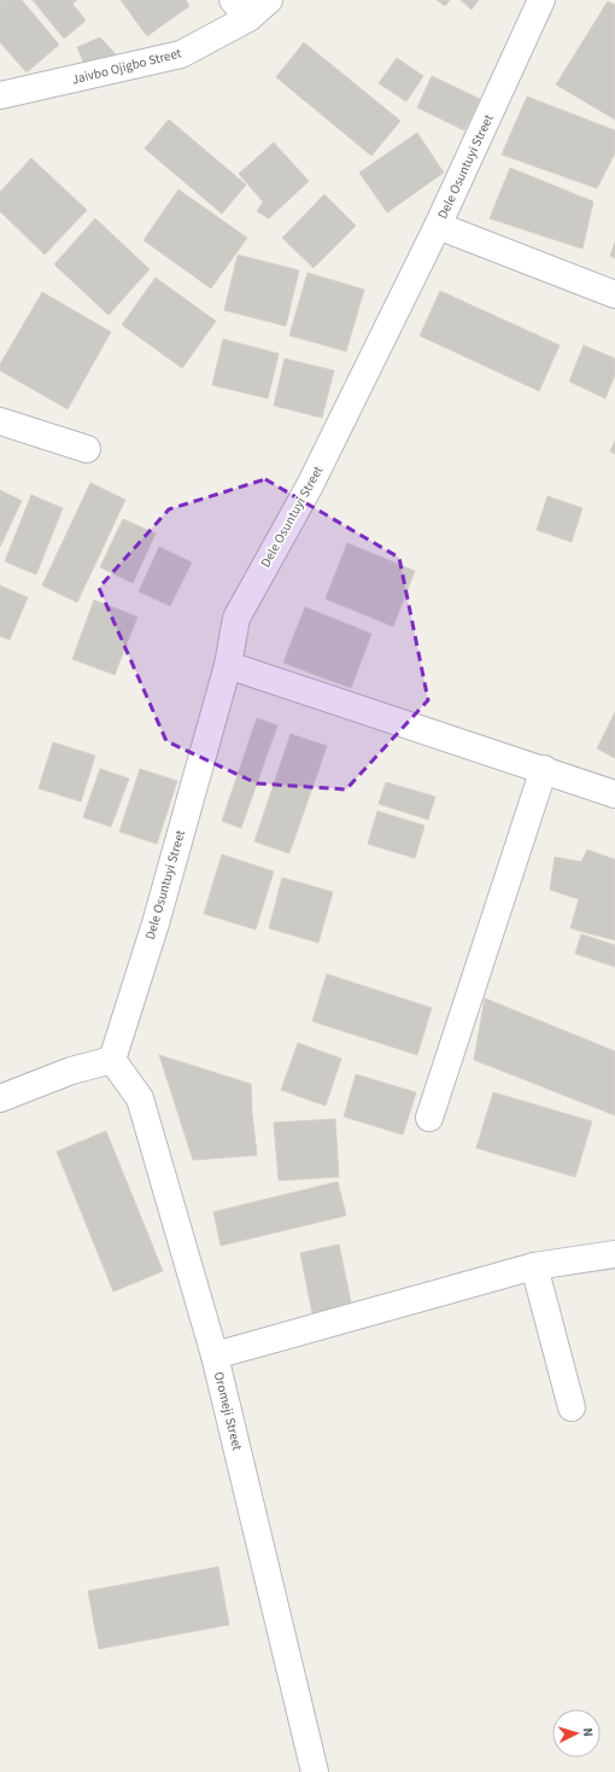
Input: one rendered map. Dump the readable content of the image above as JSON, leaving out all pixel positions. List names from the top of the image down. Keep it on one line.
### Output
{"streets":{"street":["Jaivbo Ojigbo Street","Dele Osuntuyi Street","Oromeji Street"]},"crossings":[["Dele Osuntuyi Street","Oromeji Street"]],"north":"right"}
